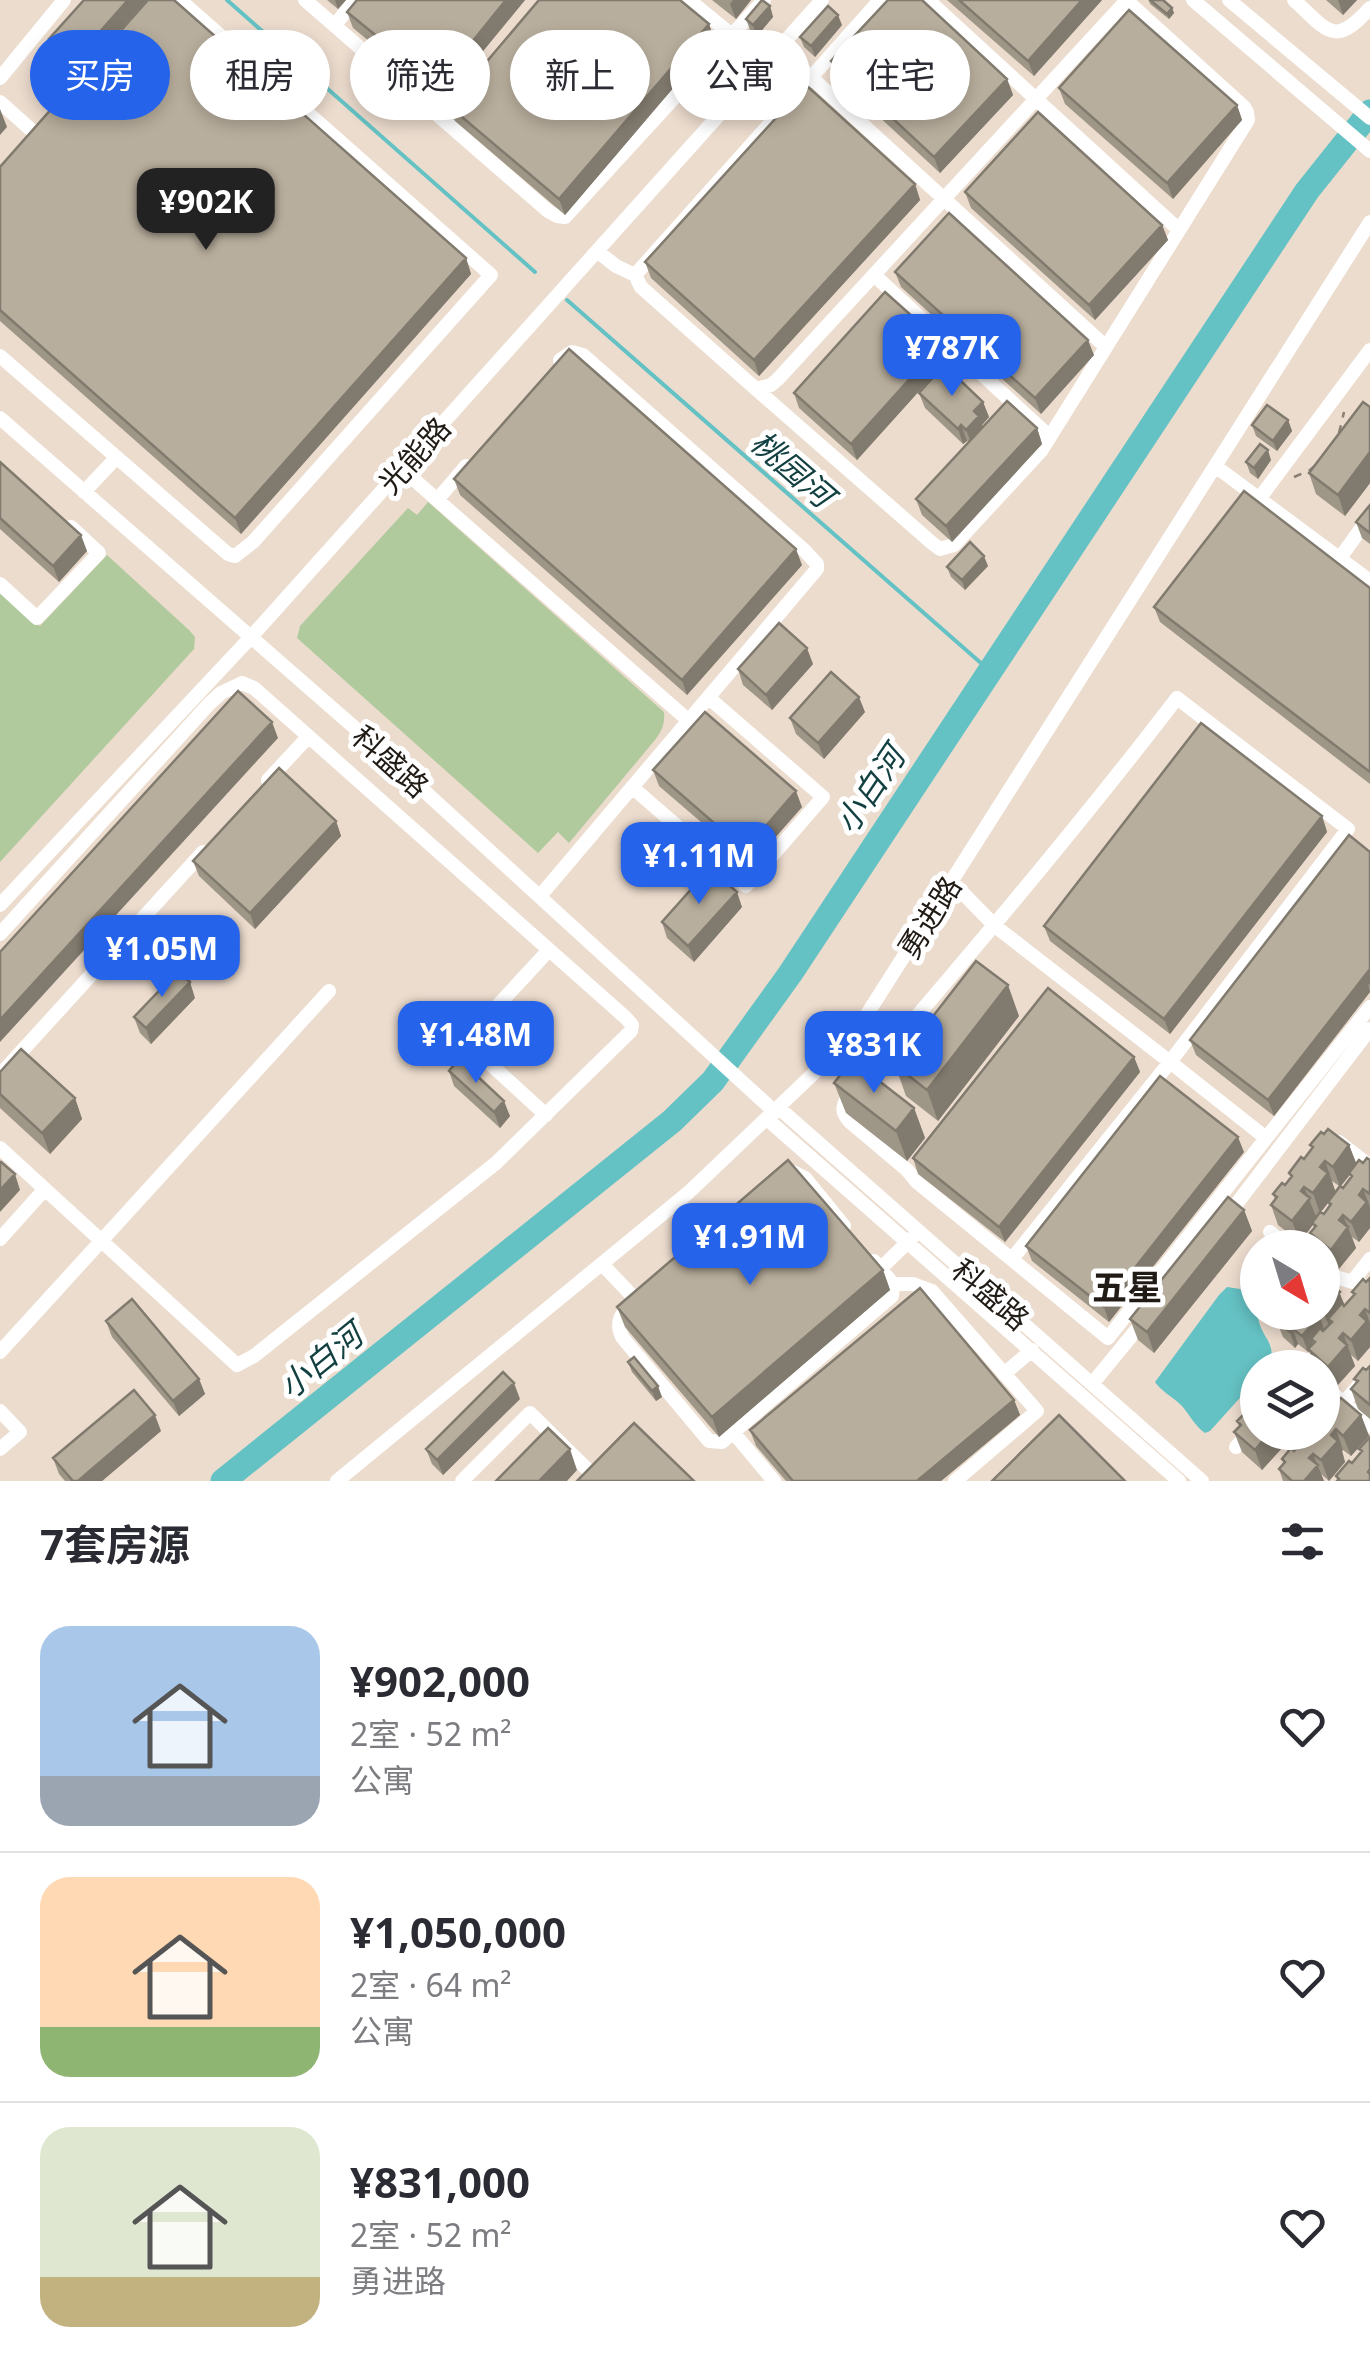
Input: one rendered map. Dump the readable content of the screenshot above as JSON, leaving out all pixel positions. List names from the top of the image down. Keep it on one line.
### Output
{"streets":{"street":["光能路","科盛路","勇进路"]},"crossings":[["光能路","科盛路"],["科盛路","勇进路"]],"districts":["五星"],"water":["桃园河","小白河"],"north":"bottom right","page":{"chip":["买房","租房","筛选","新上","公寓","住宅"],"price":["¥902K","¥787K","¥1.11M","¥1.05M","¥1.48M","¥831K","¥1.91M"],"heading":"7套房源","list":[{"name":"¥902,000","note":"2室 · 52 m² · 公寓"},{"name":"¥1,050,000","note":"2室 · 64 m² · 公寓"},{"name":"¥831,000","note":"2室 · 52 m² · 勇进路"}]}}
